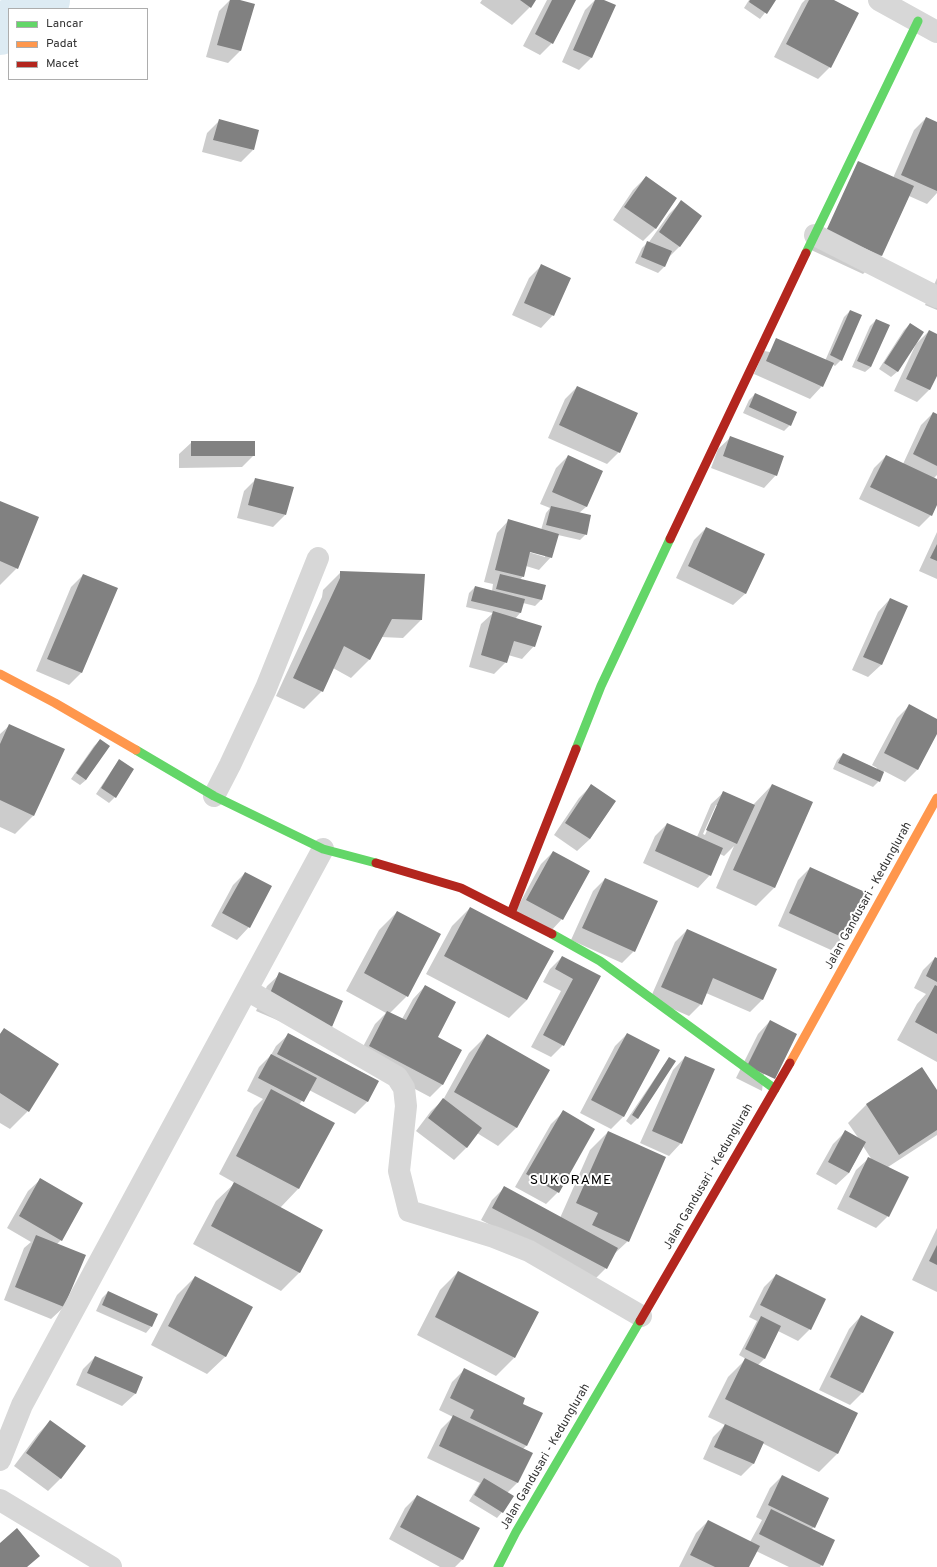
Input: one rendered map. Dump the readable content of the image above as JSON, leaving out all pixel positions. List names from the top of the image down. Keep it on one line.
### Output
{"streets":{"street":["Jalan Gandusari - Kedunglurah"]},"districts":["SUKORAME"],"legend":["Lancar","Padat","Macet"]}
